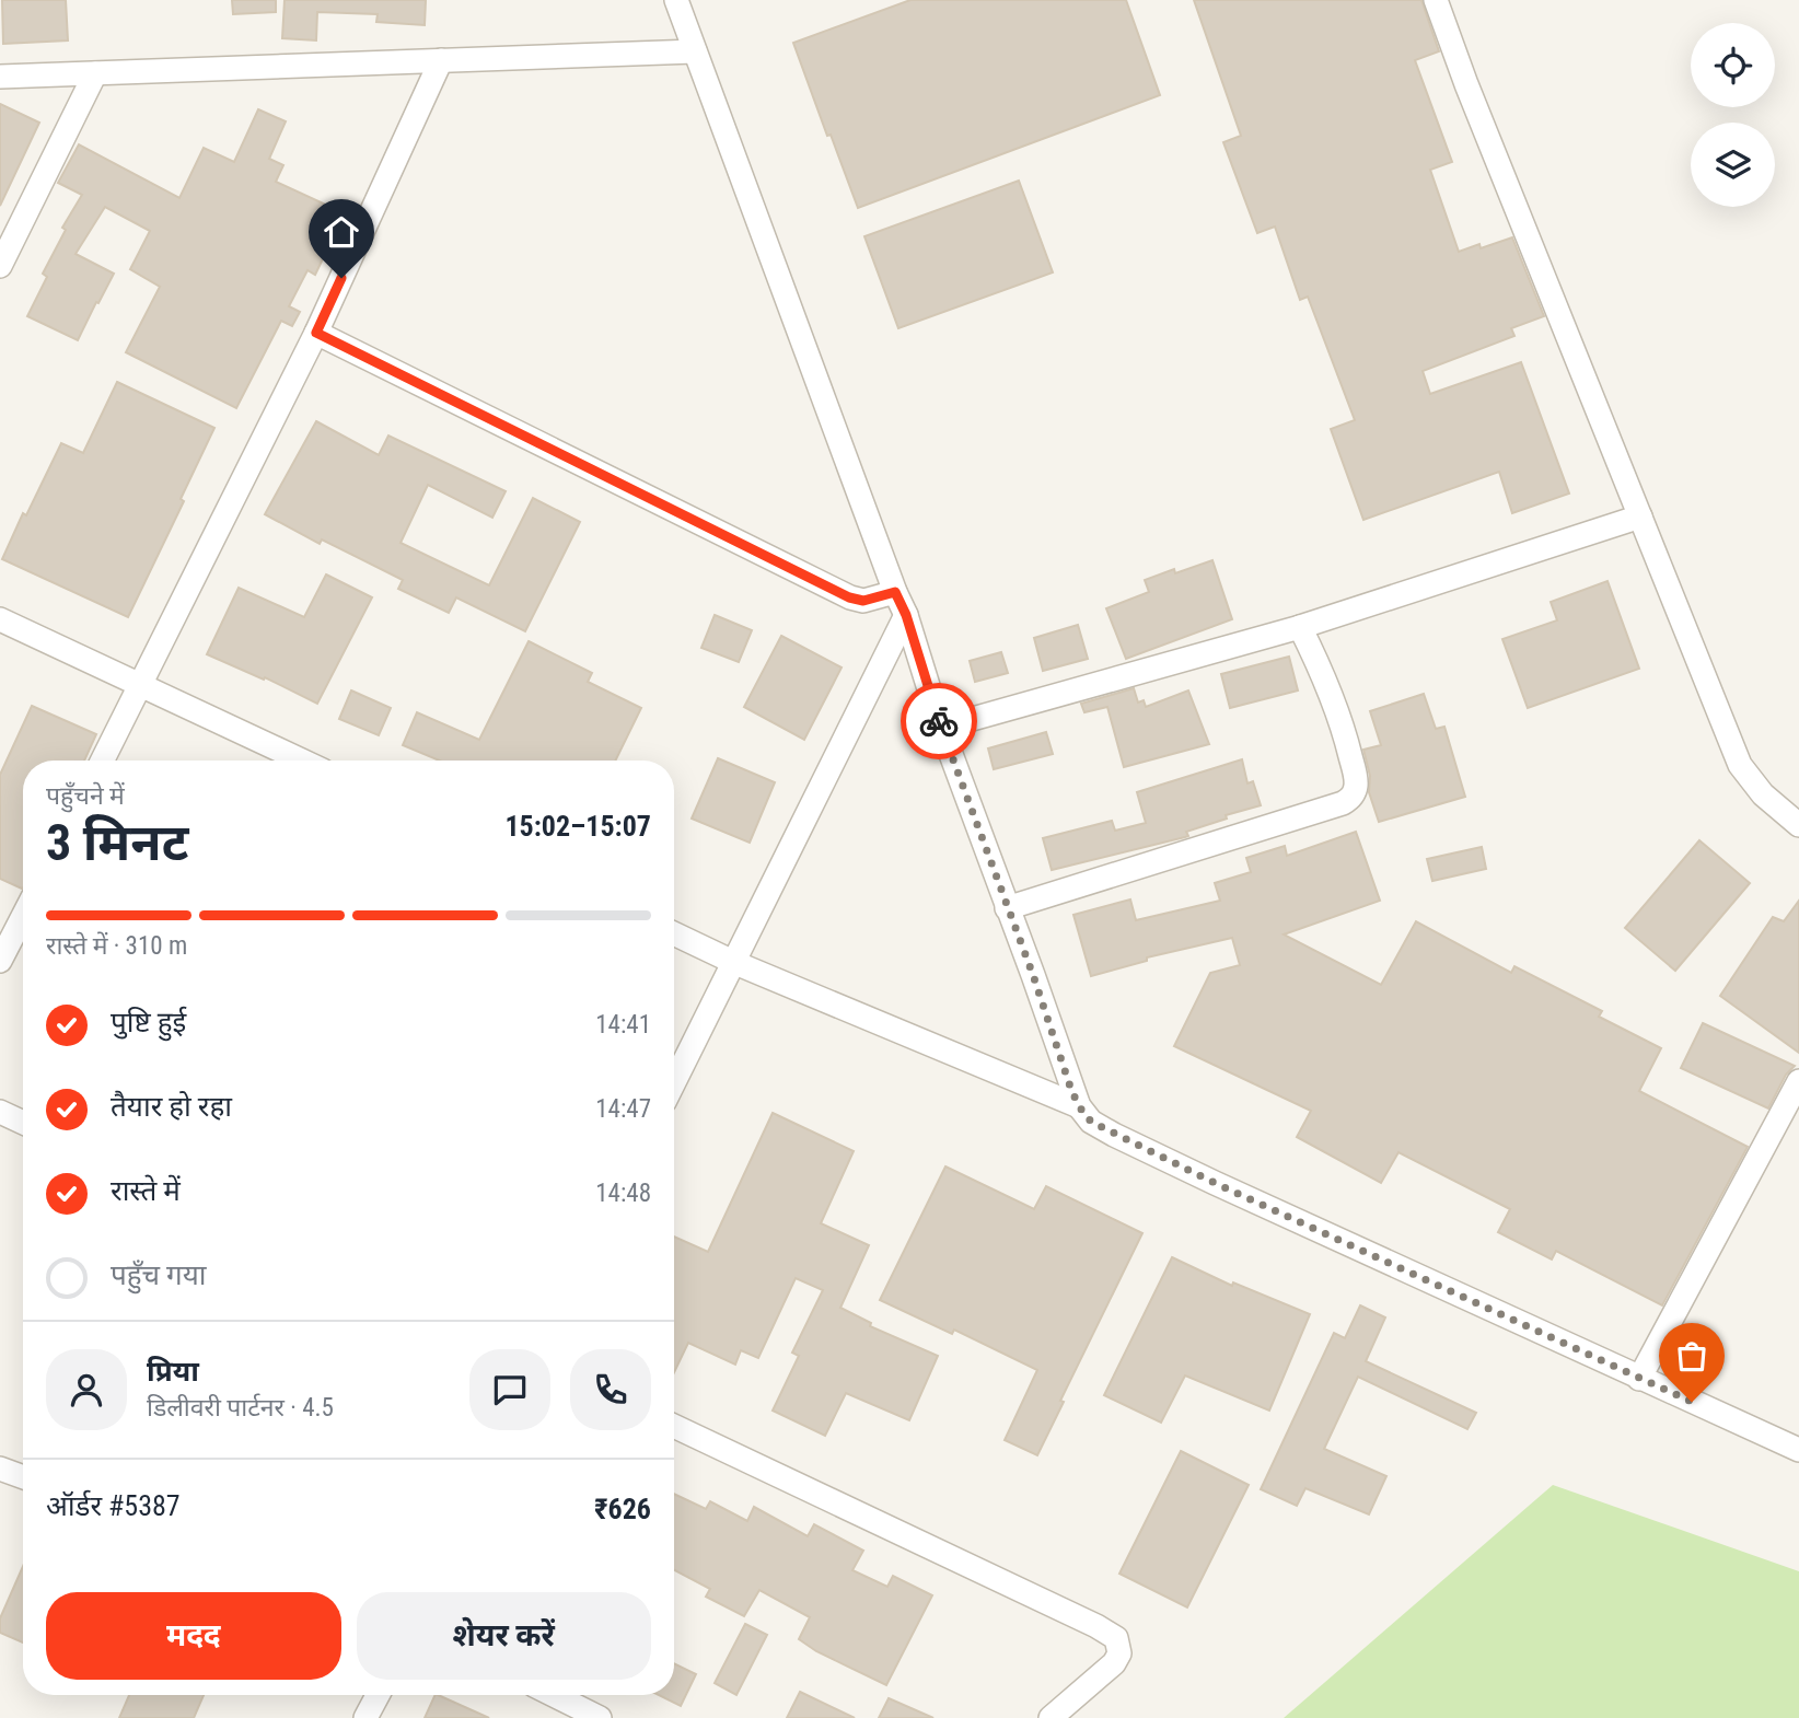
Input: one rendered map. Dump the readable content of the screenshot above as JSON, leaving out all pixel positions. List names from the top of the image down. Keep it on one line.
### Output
{"page":{"heading":["3 मिनट","पहुँचने में","15:02–15:07"],"panel":["प्रिया","डिलीवरी पार्टनर · 4.5","ऑर्डर #5387","₹626"],"bar":"रास्ते में · 310 m","list":[["पुष्टि हुई","14:41"],["तैयार हो रहा","14:47"],["रास्ते में","14:48"],"पहुँच गया"],"buttons":["मदद","शेयर करें"]}}
